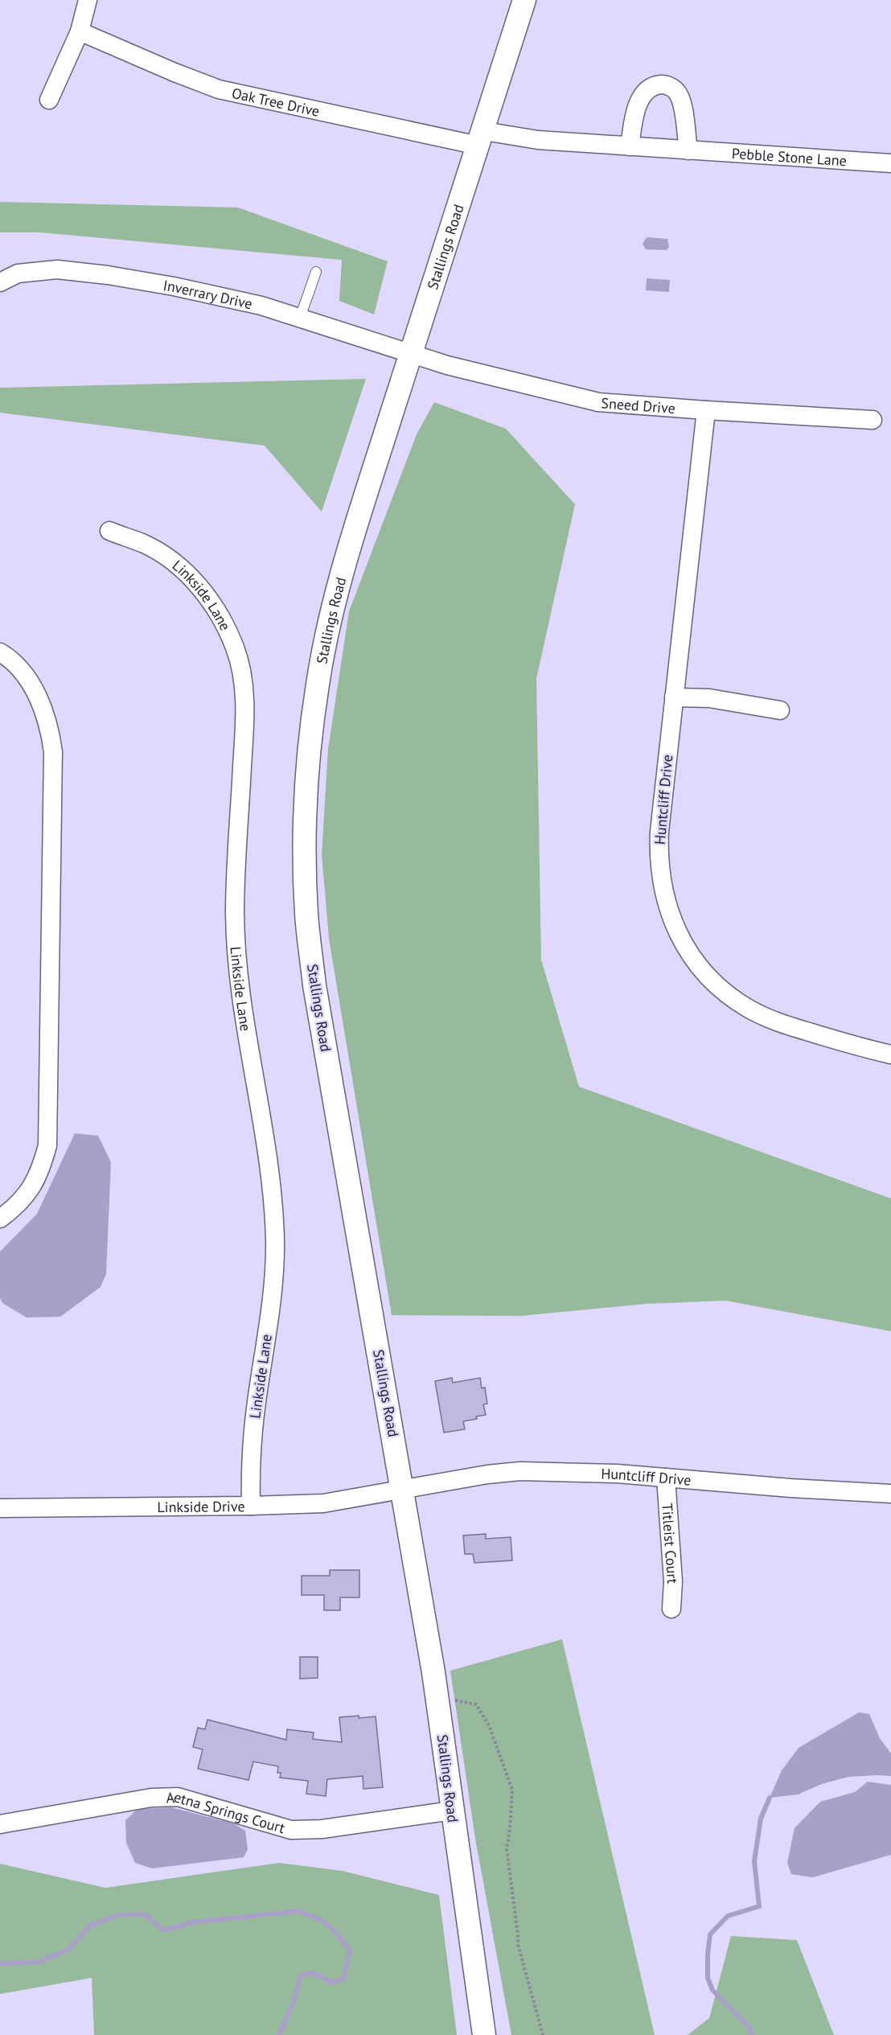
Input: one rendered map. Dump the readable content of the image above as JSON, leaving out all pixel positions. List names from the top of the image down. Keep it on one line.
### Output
{"streets":{"street":["Oak Tree Drive","Pebble Stone Lane","Stallings Road","Inverrary Drive","Sneed Drive","Linkside Lane","Huntcliff Drive","Linkside Drive","Titleist Court","Aetna Springs Court"]},"crossings":[["Oak Tree Drive","Pebble Stone Lane"],["Oak Tree Drive","Stallings Road"],["Pebble Stone Lane","Stallings Road"],["Stallings Road","Inverrary Drive"],["Stallings Road","Sneed Drive"],["Stallings Road","Huntcliff Drive"],["Stallings Road","Linkside Drive"],["Stallings Road","Aetna Springs Court"],["Inverrary Drive","Sneed Drive"],["Sneed Drive","Huntcliff Drive"],["Linkside Lane","Linkside Drive"],["Huntcliff Drive","Linkside Drive"],["Huntcliff Drive","Titleist Court"]]}
